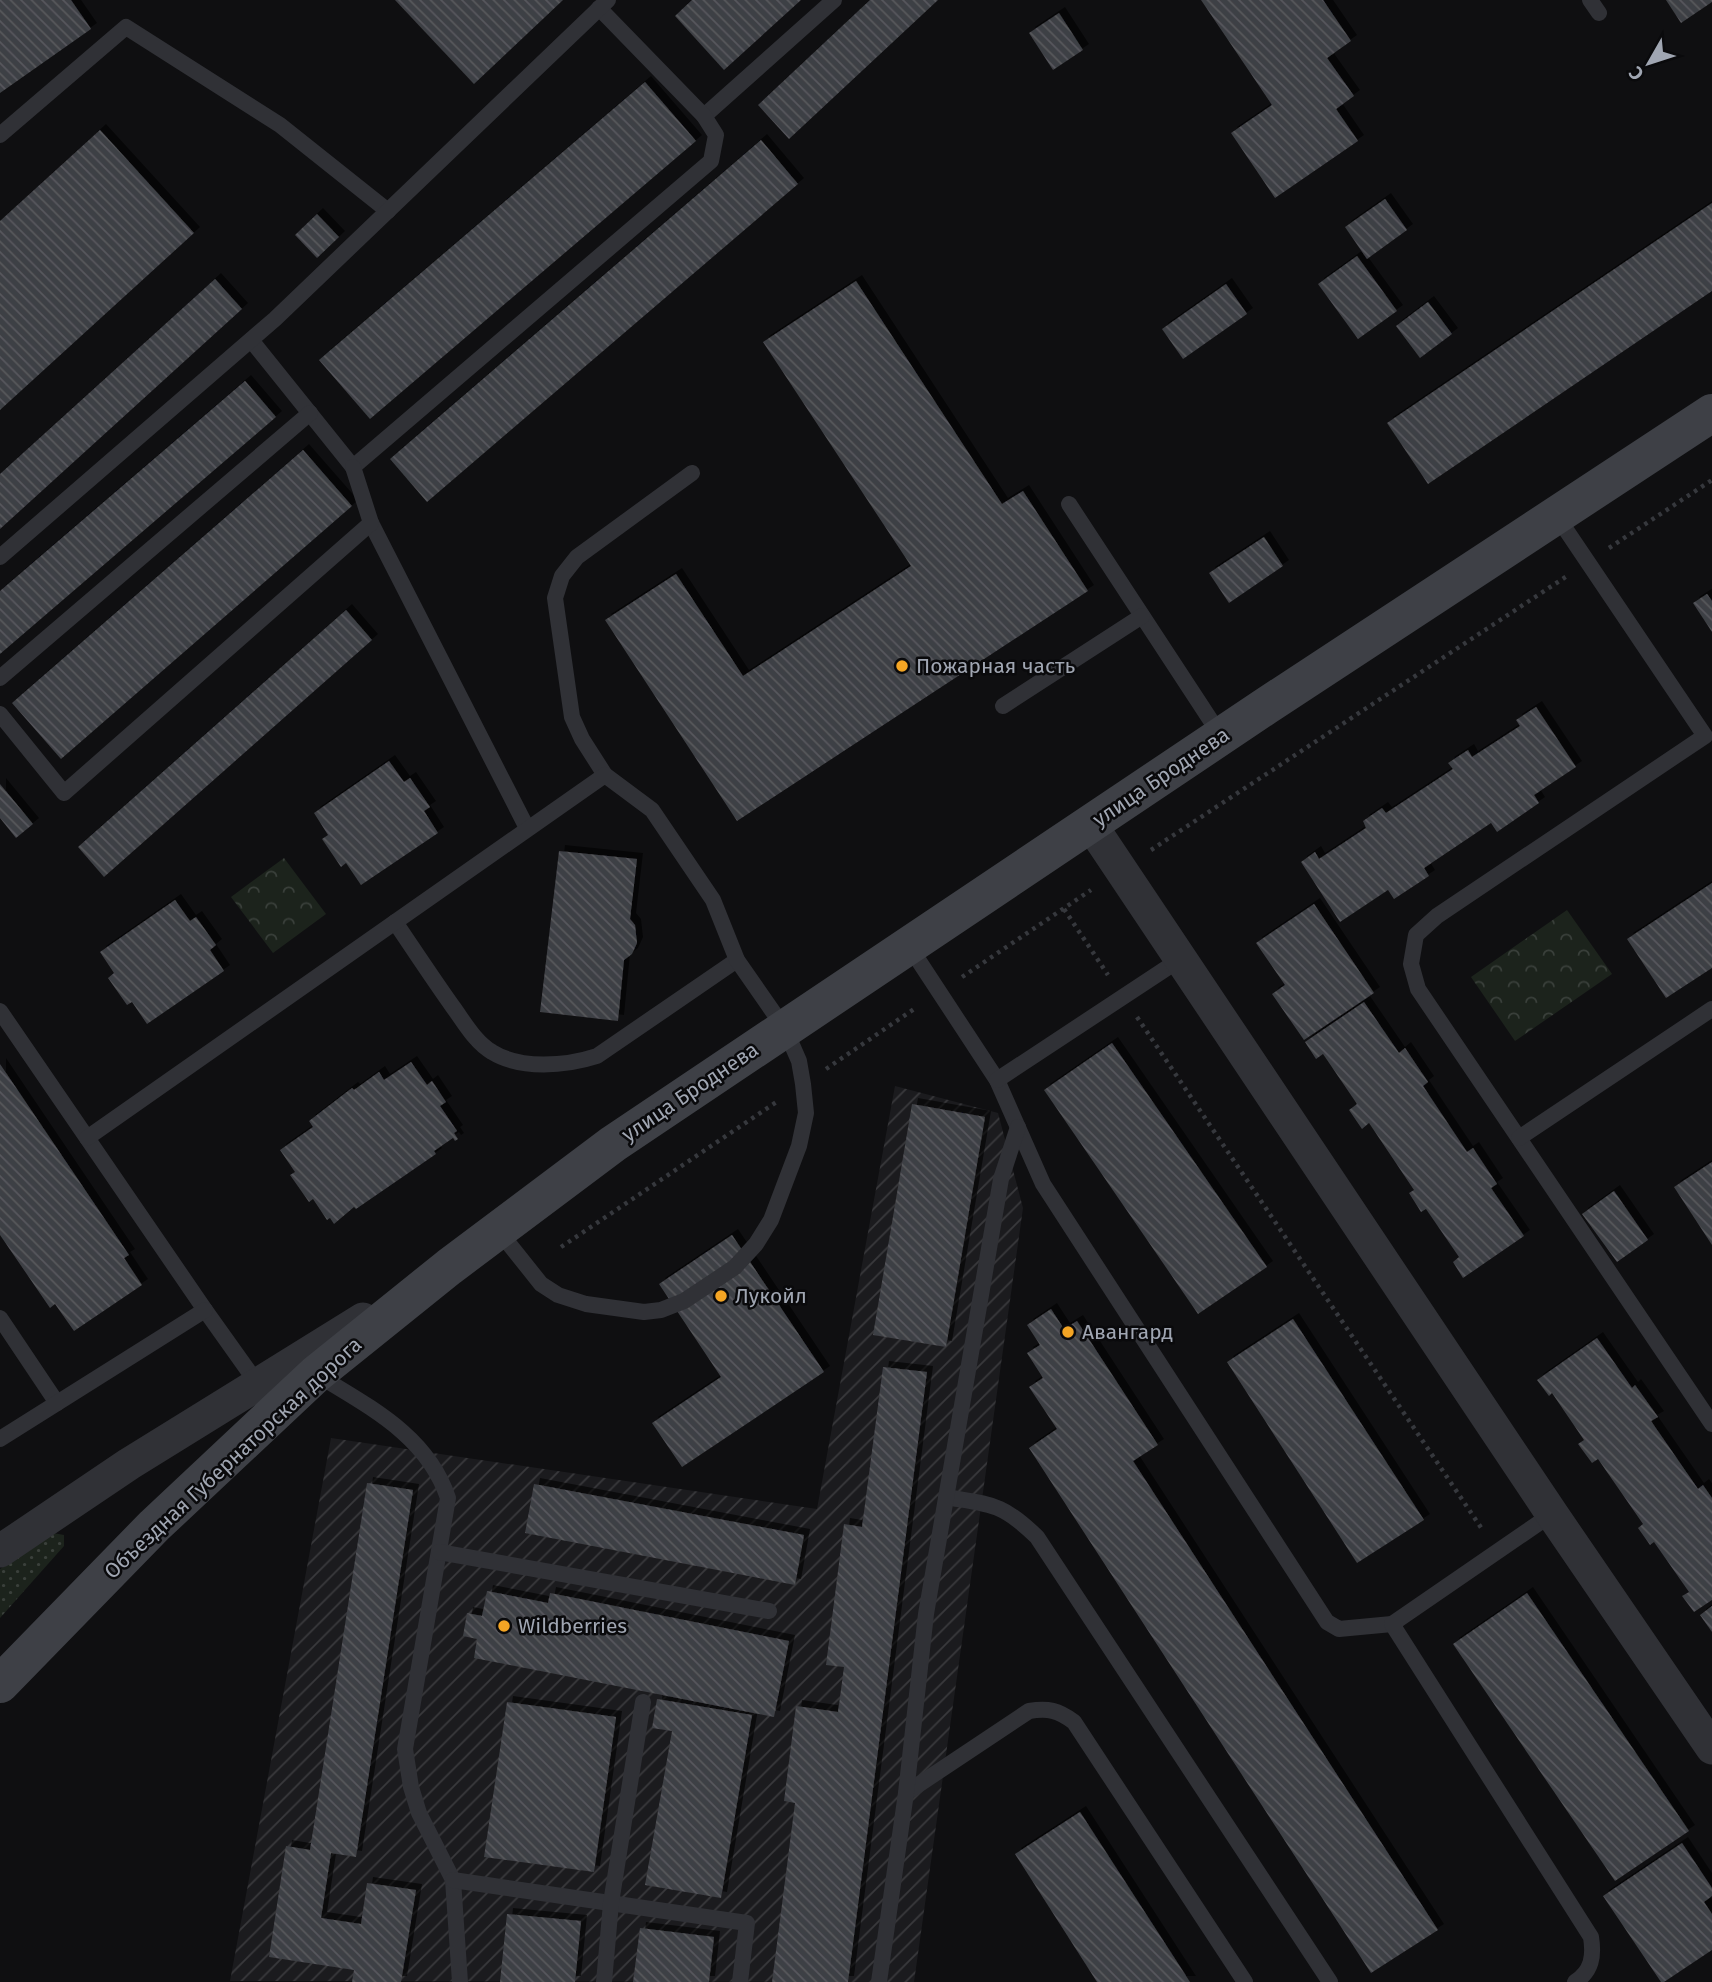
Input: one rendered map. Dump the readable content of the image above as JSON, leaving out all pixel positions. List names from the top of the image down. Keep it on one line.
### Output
{"streets":{"main road":["улица Броднева","Объездная Губернаторская дорога"]},"crossings":[["улица Броднева","Объездная Губернаторская дорога"]],"places":["Пожарная часть","Лукойл","Авангард","Wildberries"],"north":"bottom left"}
